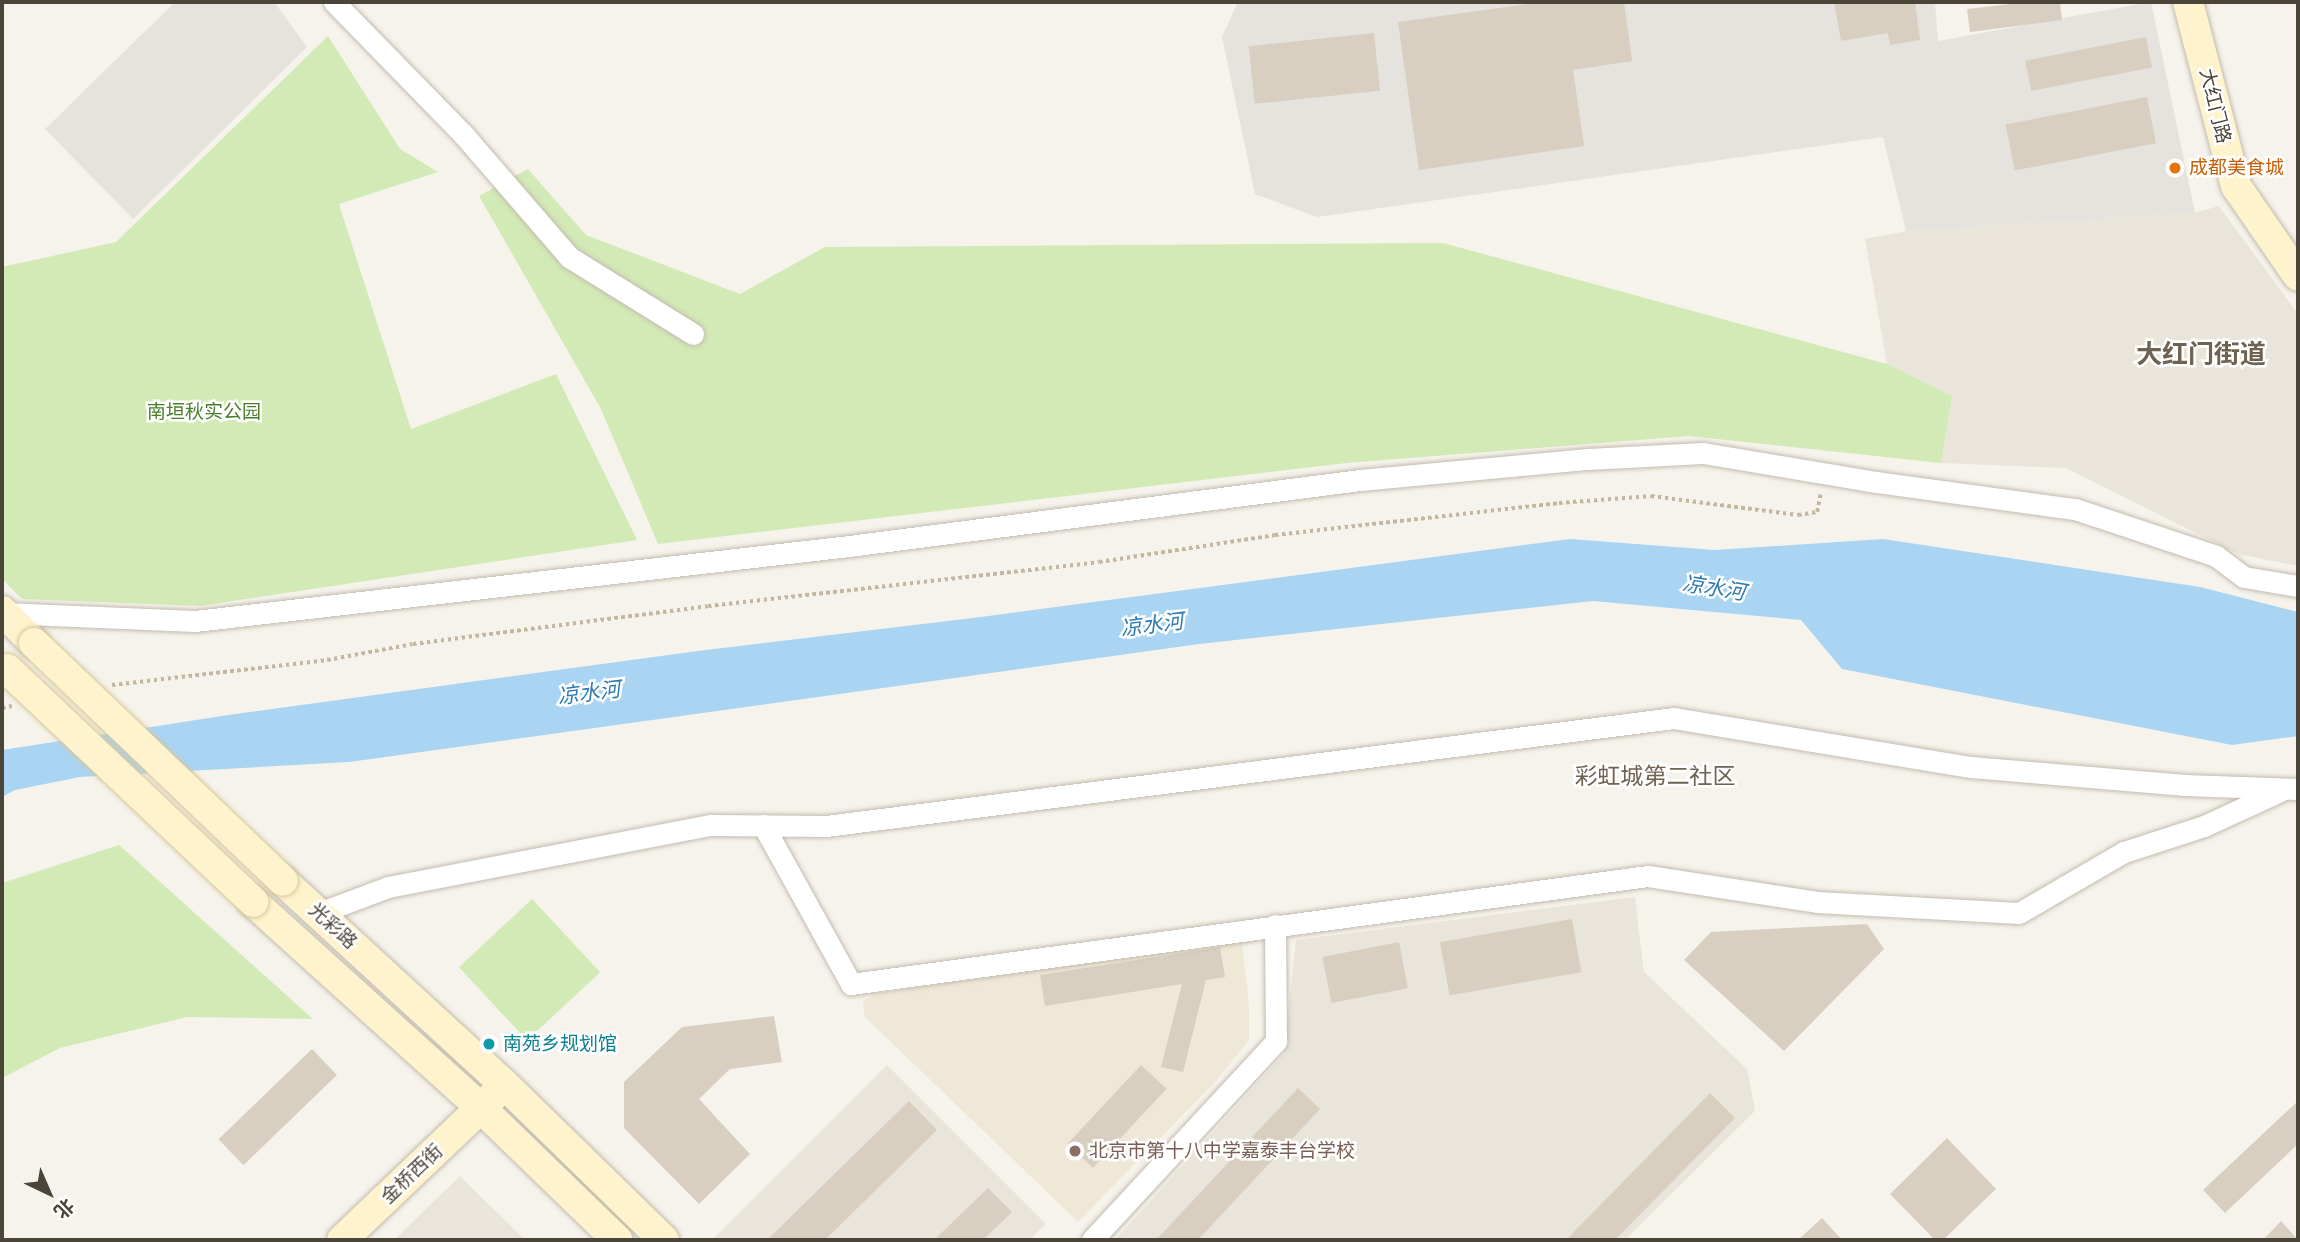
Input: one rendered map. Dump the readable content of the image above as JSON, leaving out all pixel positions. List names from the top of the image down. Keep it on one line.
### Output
{"streets":{"main road":["大红门路","光彩路","金桥西街"]},"crossings":[["光彩路","金桥西街"]],"districts":["大红门街道","彩虹城第二社区"],"water":["凉水河"],"parks":["南垣秋实公园"],"places":["成都美食城","南苑乡规划馆","北京市第十八中学嘉泰丰台学校"],"north":"bottom right"}
